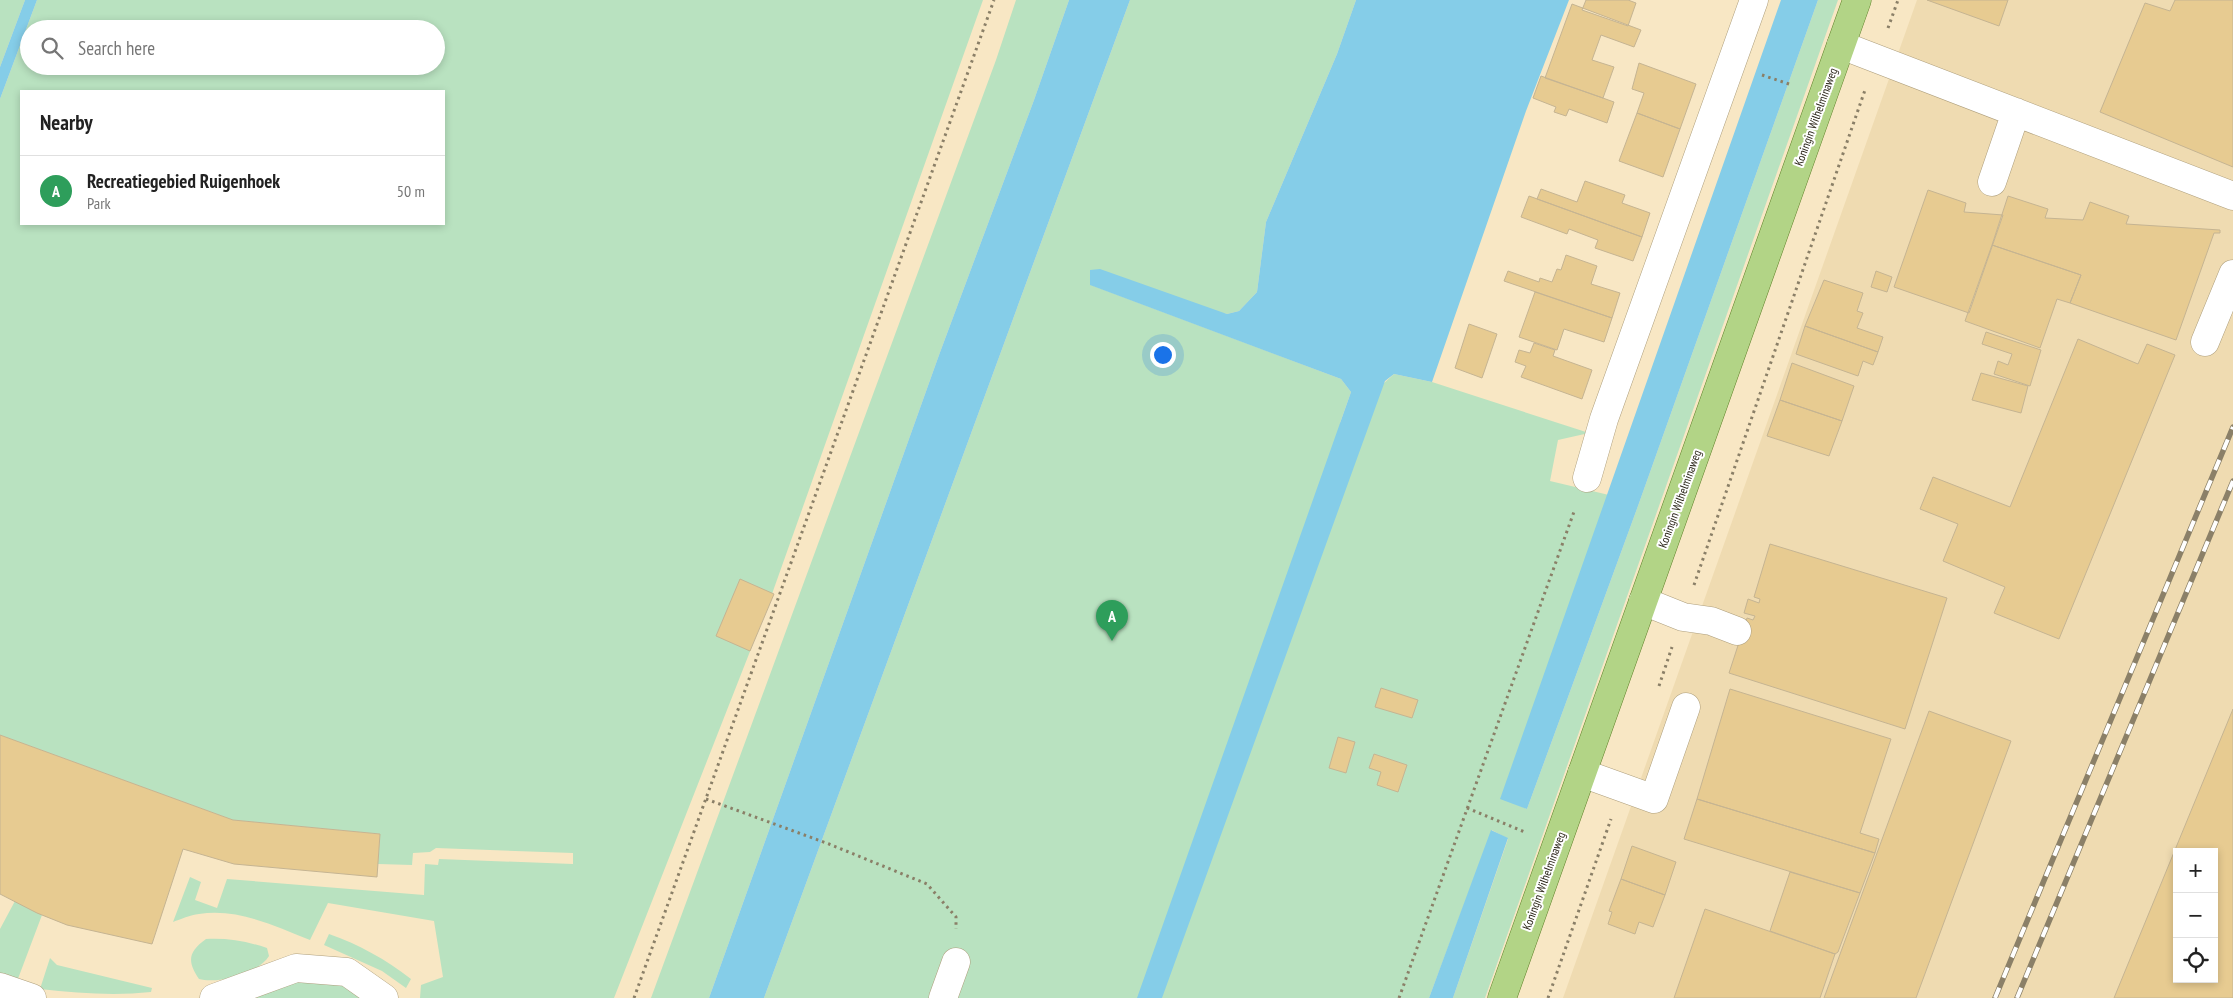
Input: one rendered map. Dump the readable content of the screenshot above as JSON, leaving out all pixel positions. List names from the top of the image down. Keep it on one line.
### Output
{"streets":{"main road":["Koningin Wilhelminaweg"]},"page":{"search":"Search here","heading":"Nearby","list":[{"mark":"A","name":"Recreatiegebied Ruigenhoek","note":"Park","value":"50 m"}],"pins":"A","map_buttons":["+","−"]}}
